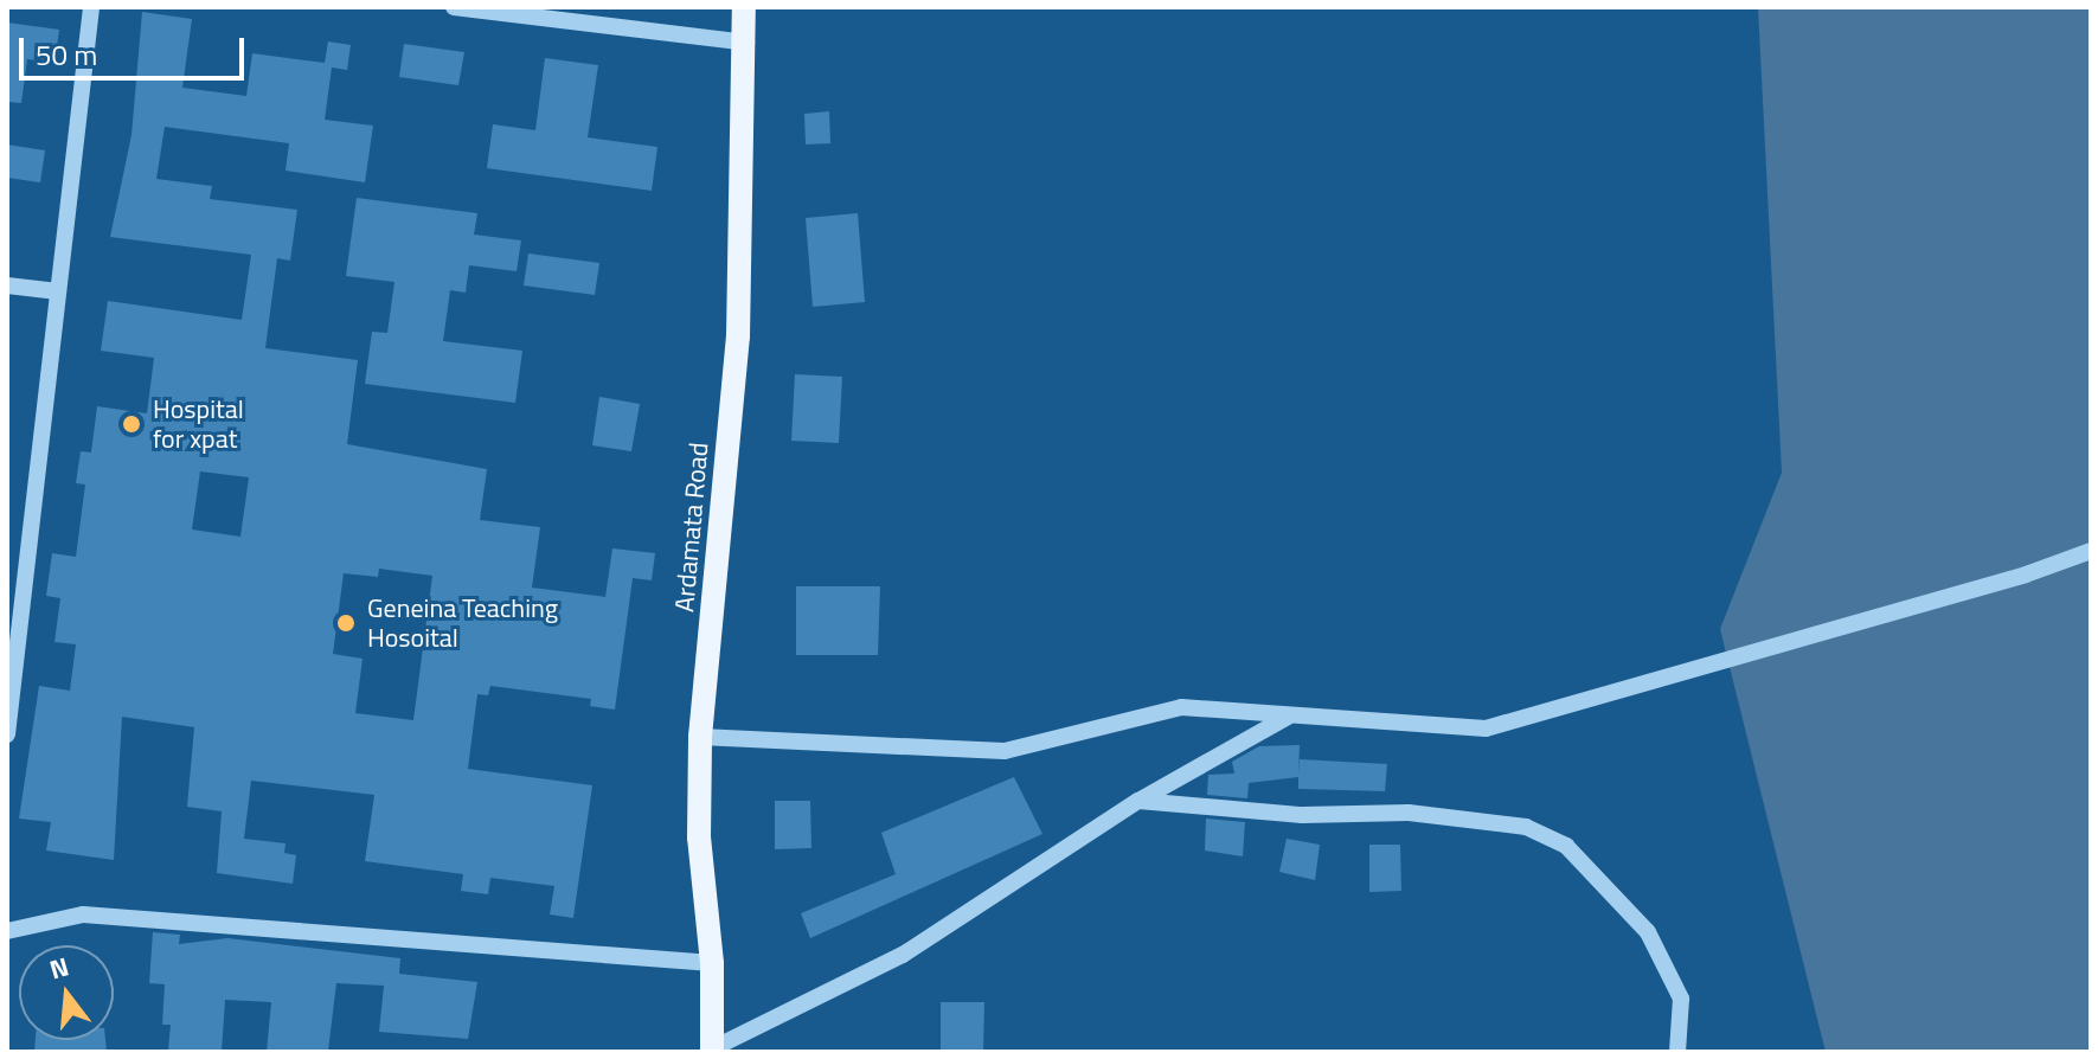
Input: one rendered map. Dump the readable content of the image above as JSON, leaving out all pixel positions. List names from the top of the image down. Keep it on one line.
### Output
{"streets":{"main road":["Ardamata Road"]},"places":["Hospital for xpat","Geneina Teaching Hosoital"],"scale_bar":"50 m","north":"top"}
